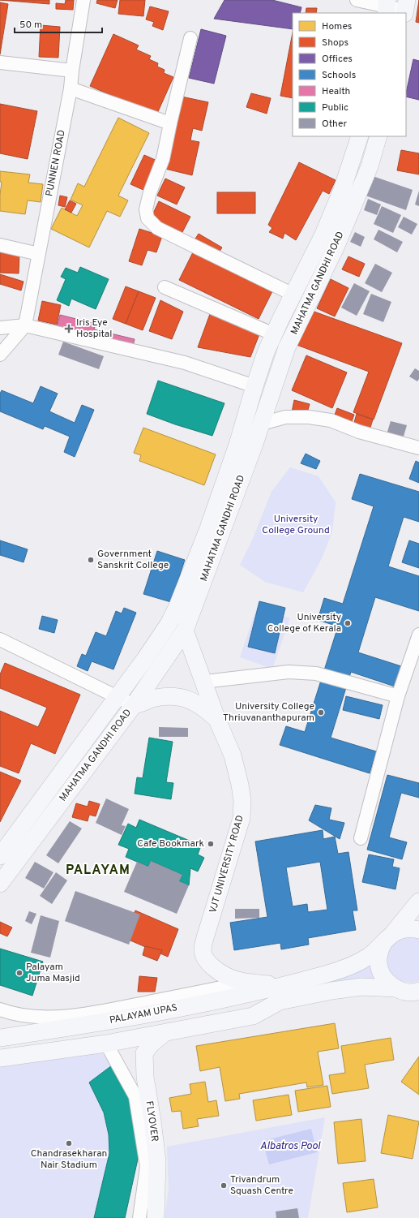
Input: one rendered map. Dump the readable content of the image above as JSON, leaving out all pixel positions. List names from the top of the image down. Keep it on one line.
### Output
{"streets":{"main road":["MAHATMA GANDHI ROAD","VJT UNIVERSITY ROAD","PALAYAM UPAS","FLYOVER"],"street":["PUNNEN ROAD"]},"crossings":[["MAHATMA GANDHI ROAD","VJT UNIVERSITY ROAD"],["VJT UNIVERSITY ROAD","PALAYAM UPAS"]],"districts":["PALAYAM"],"water":["Albatros Pool"],"parks":["University College Ground"],"places":{"health":["Iris Eye Hospital"],"other":["Government Sanskrit College","University College of Kerala","University College Thriuvananthapuram","Cafe Bookmark","Palayam Juma Masjid","Chandrasekharan Nair Stadium","Trivandrum Squash Centre"]},"legend":["Homes","Shops","Offices","Schools","Health","Public","Other"],"scale_bar":"50 m"}
